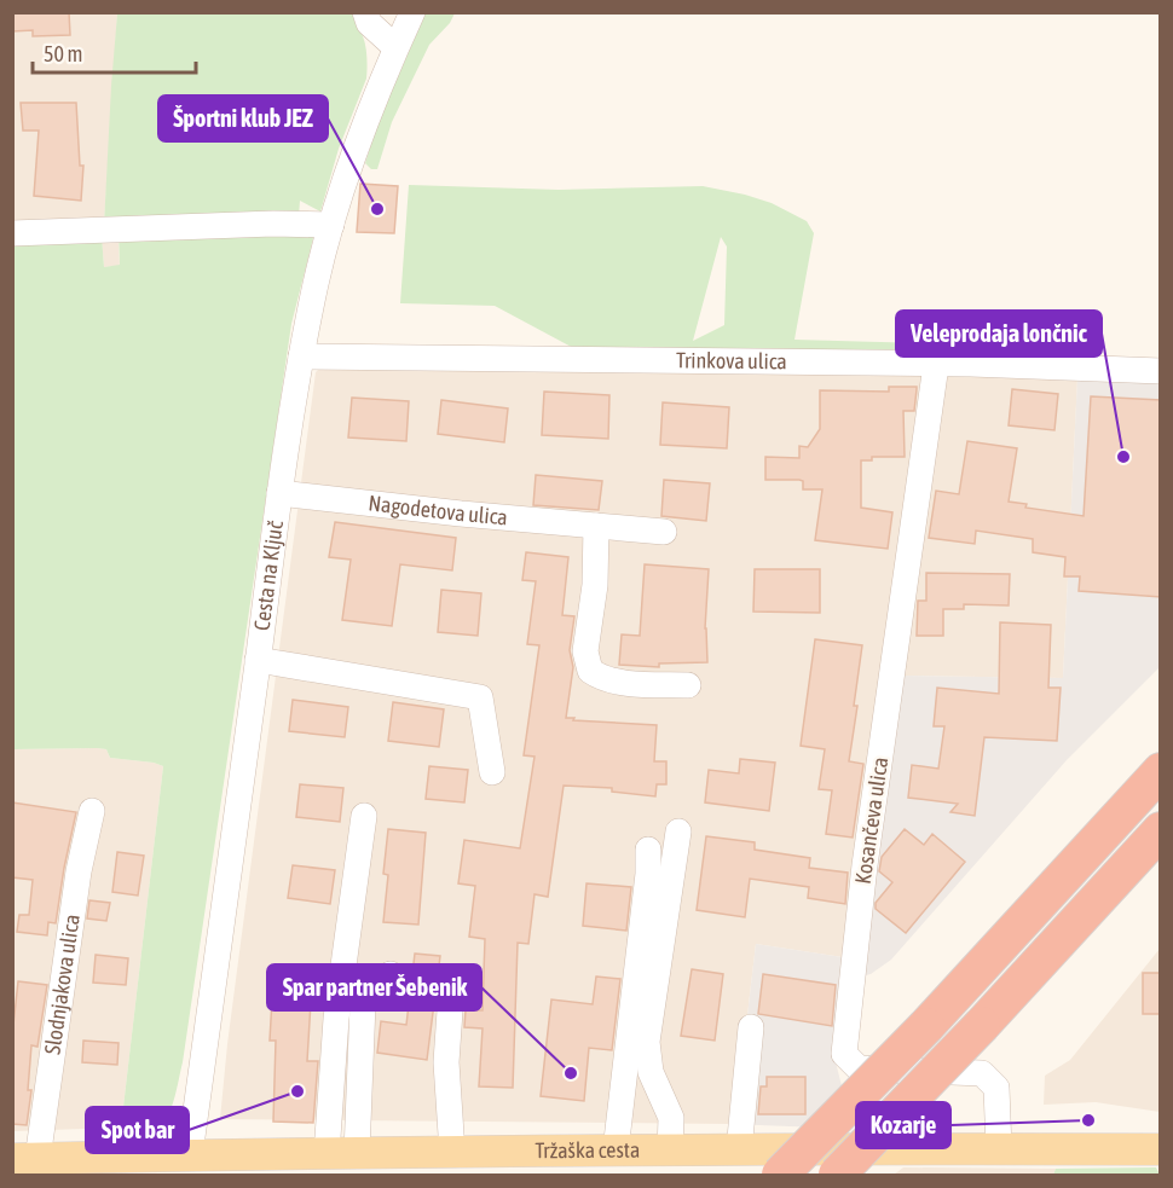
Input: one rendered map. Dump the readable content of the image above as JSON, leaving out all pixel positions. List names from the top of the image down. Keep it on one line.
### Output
{"streets":{"main road":["Tržaška cesta"],"street":["Trinkova ulica","Nagodetova ulica","Cesta na Ključ","Kosančeva ulica","Slodnjakova ulica"]},"crossings":[["Trinkova ulica","Cesta na Ključ"],["Trinkova ulica","Kosančeva ulica"],["Nagodetova ulica","Cesta na Ključ"],["Cesta na Ključ","Tržaška cesta"],["Kosančeva ulica","Tržaška cesta"],["Slodnjakova ulica","Tržaška cesta"]],"places":["Športni klub JEZ","Veleprodaja lončnic","Spar partner Šebenik","Spot bar","Kozarje"],"scale_bar":"50 m"}
